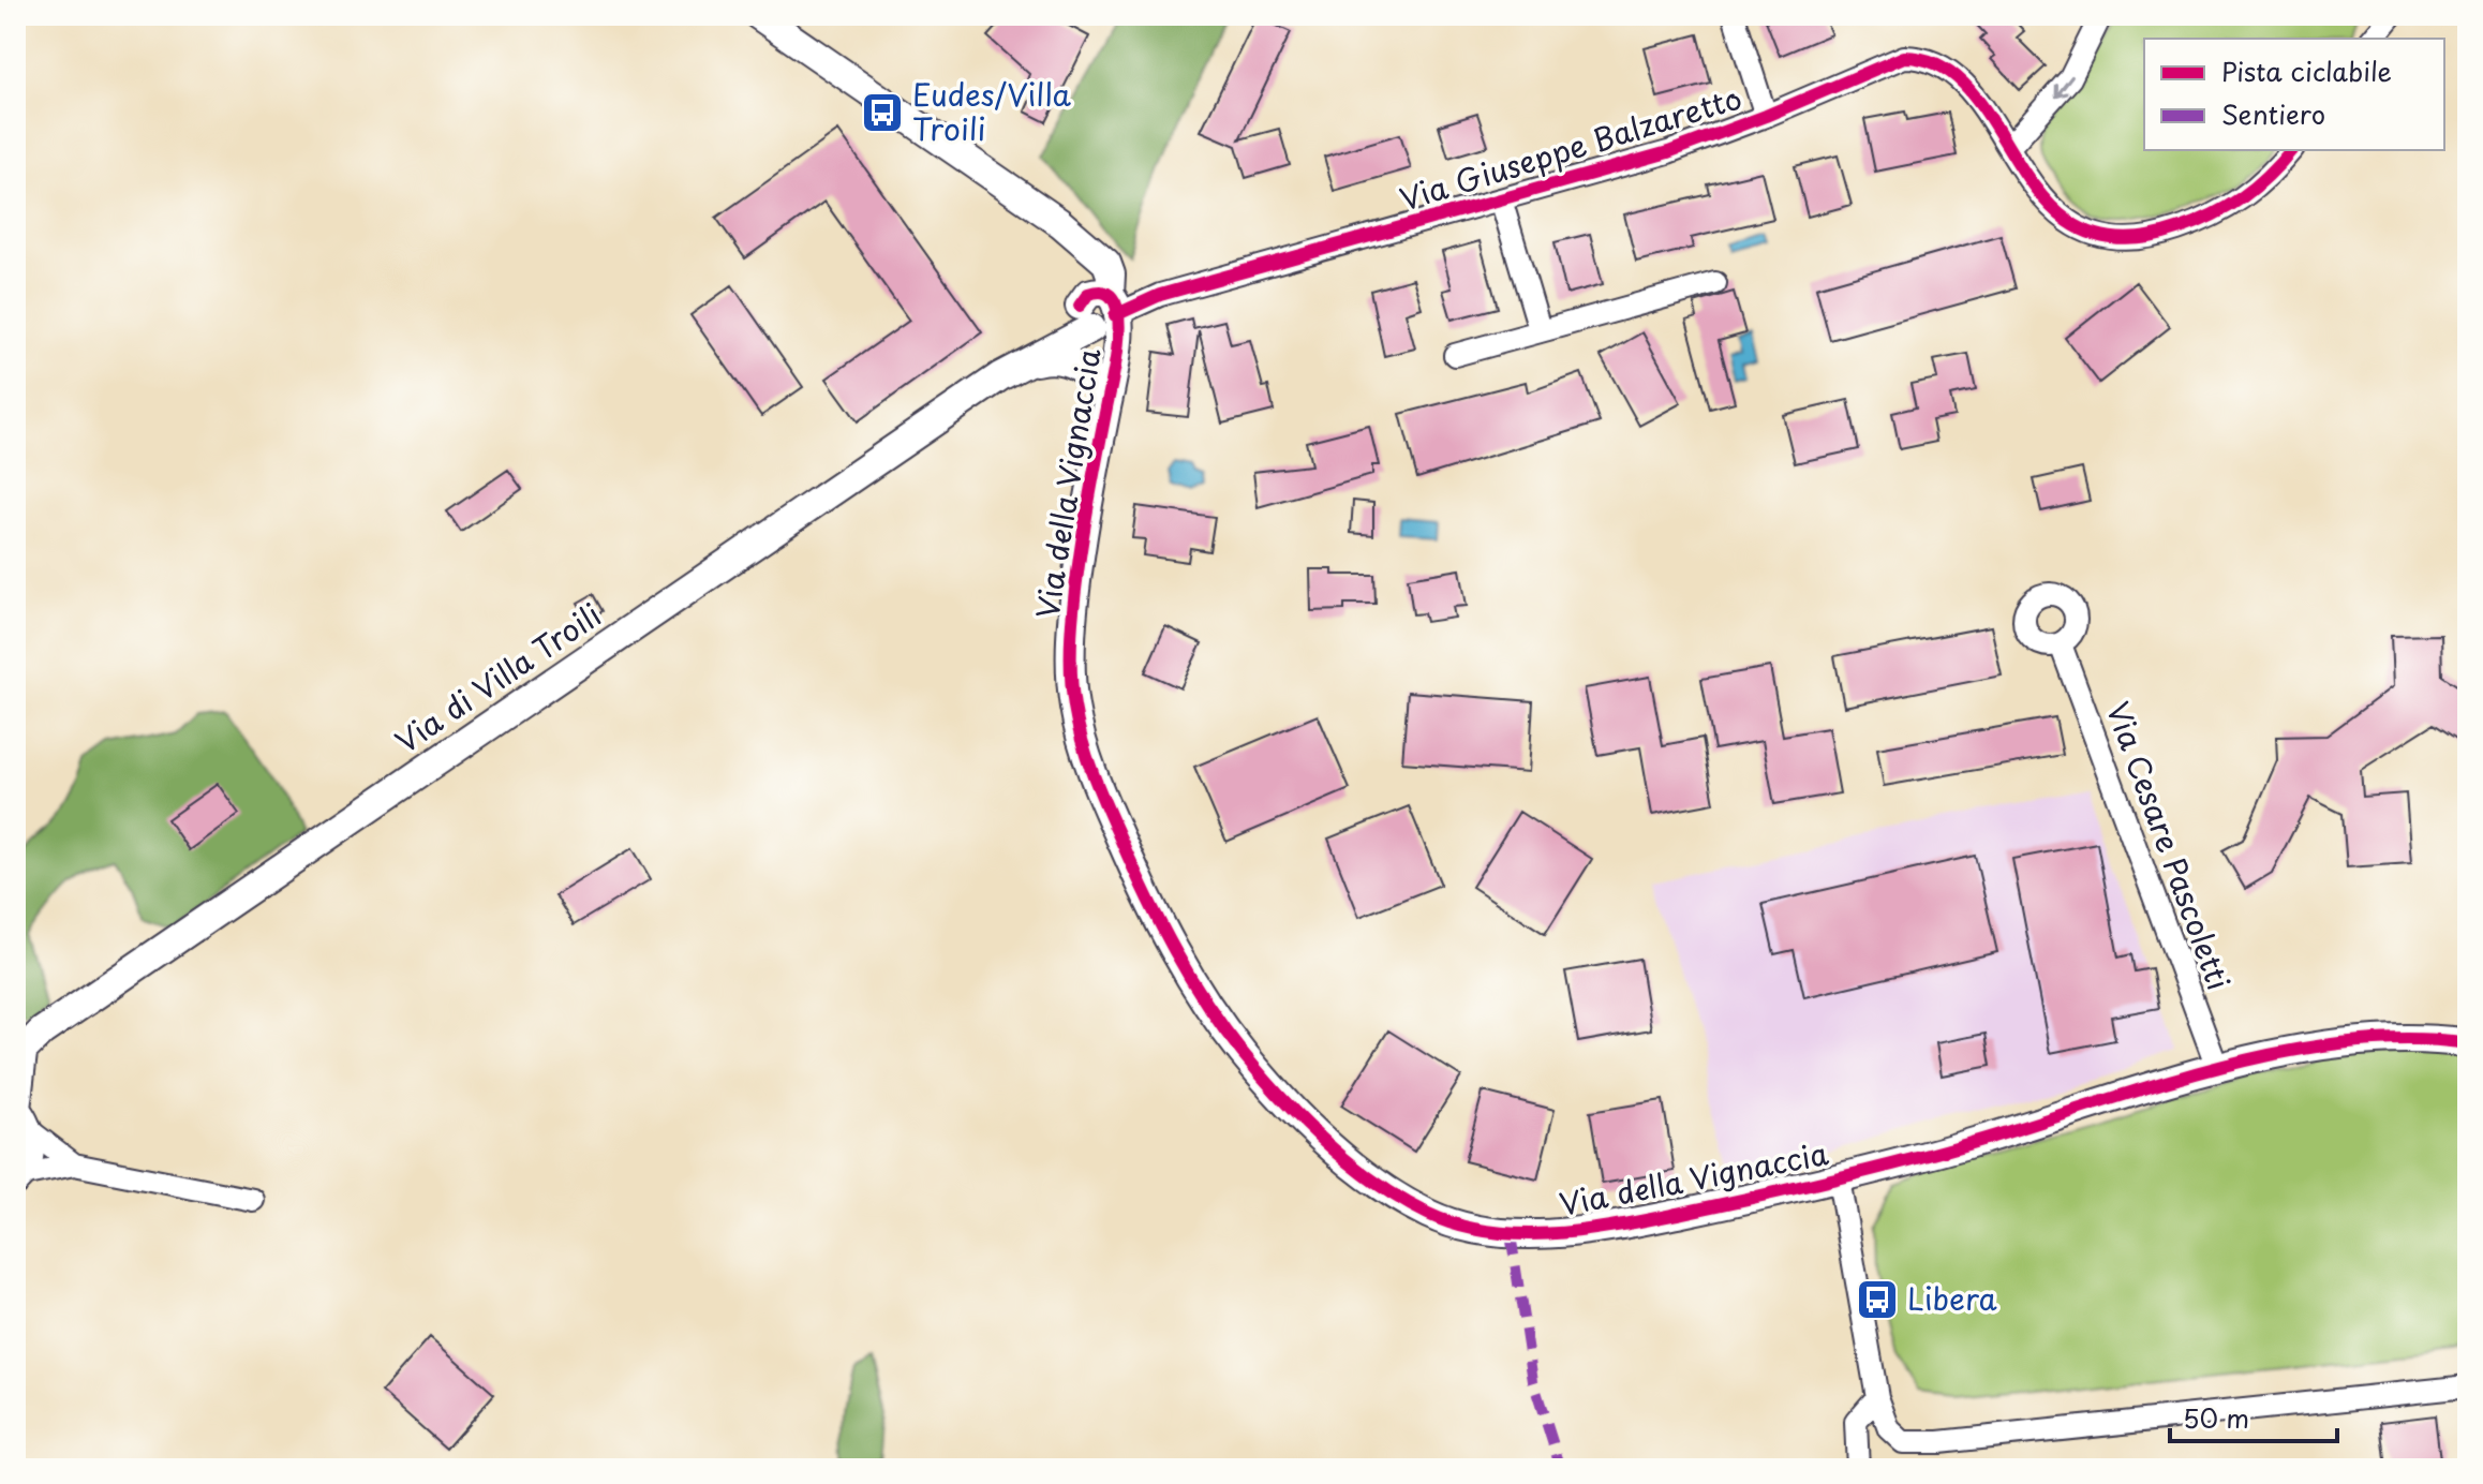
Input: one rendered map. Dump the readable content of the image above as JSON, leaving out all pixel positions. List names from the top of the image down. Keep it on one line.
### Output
{"streets":{"street":["Via Giuseppe Balzaretto","Via della Vignaccia","Via di Villa Troili","Via Cesare Pascoletti"]},"crossings":[["Via Giuseppe Balzaretto","Via della Vignaccia"],["Via Giuseppe Balzaretto","Via di Villa Troili"],["Via della Vignaccia","Via di Villa Troili"],["Via della Vignaccia","Via Cesare Pascoletti"]],"places":{"bus stop":["Eudes/Villa Troili","Libera"]},"legend":["Pista ciclabile","Sentiero"],"scale_bar":"50 m"}
